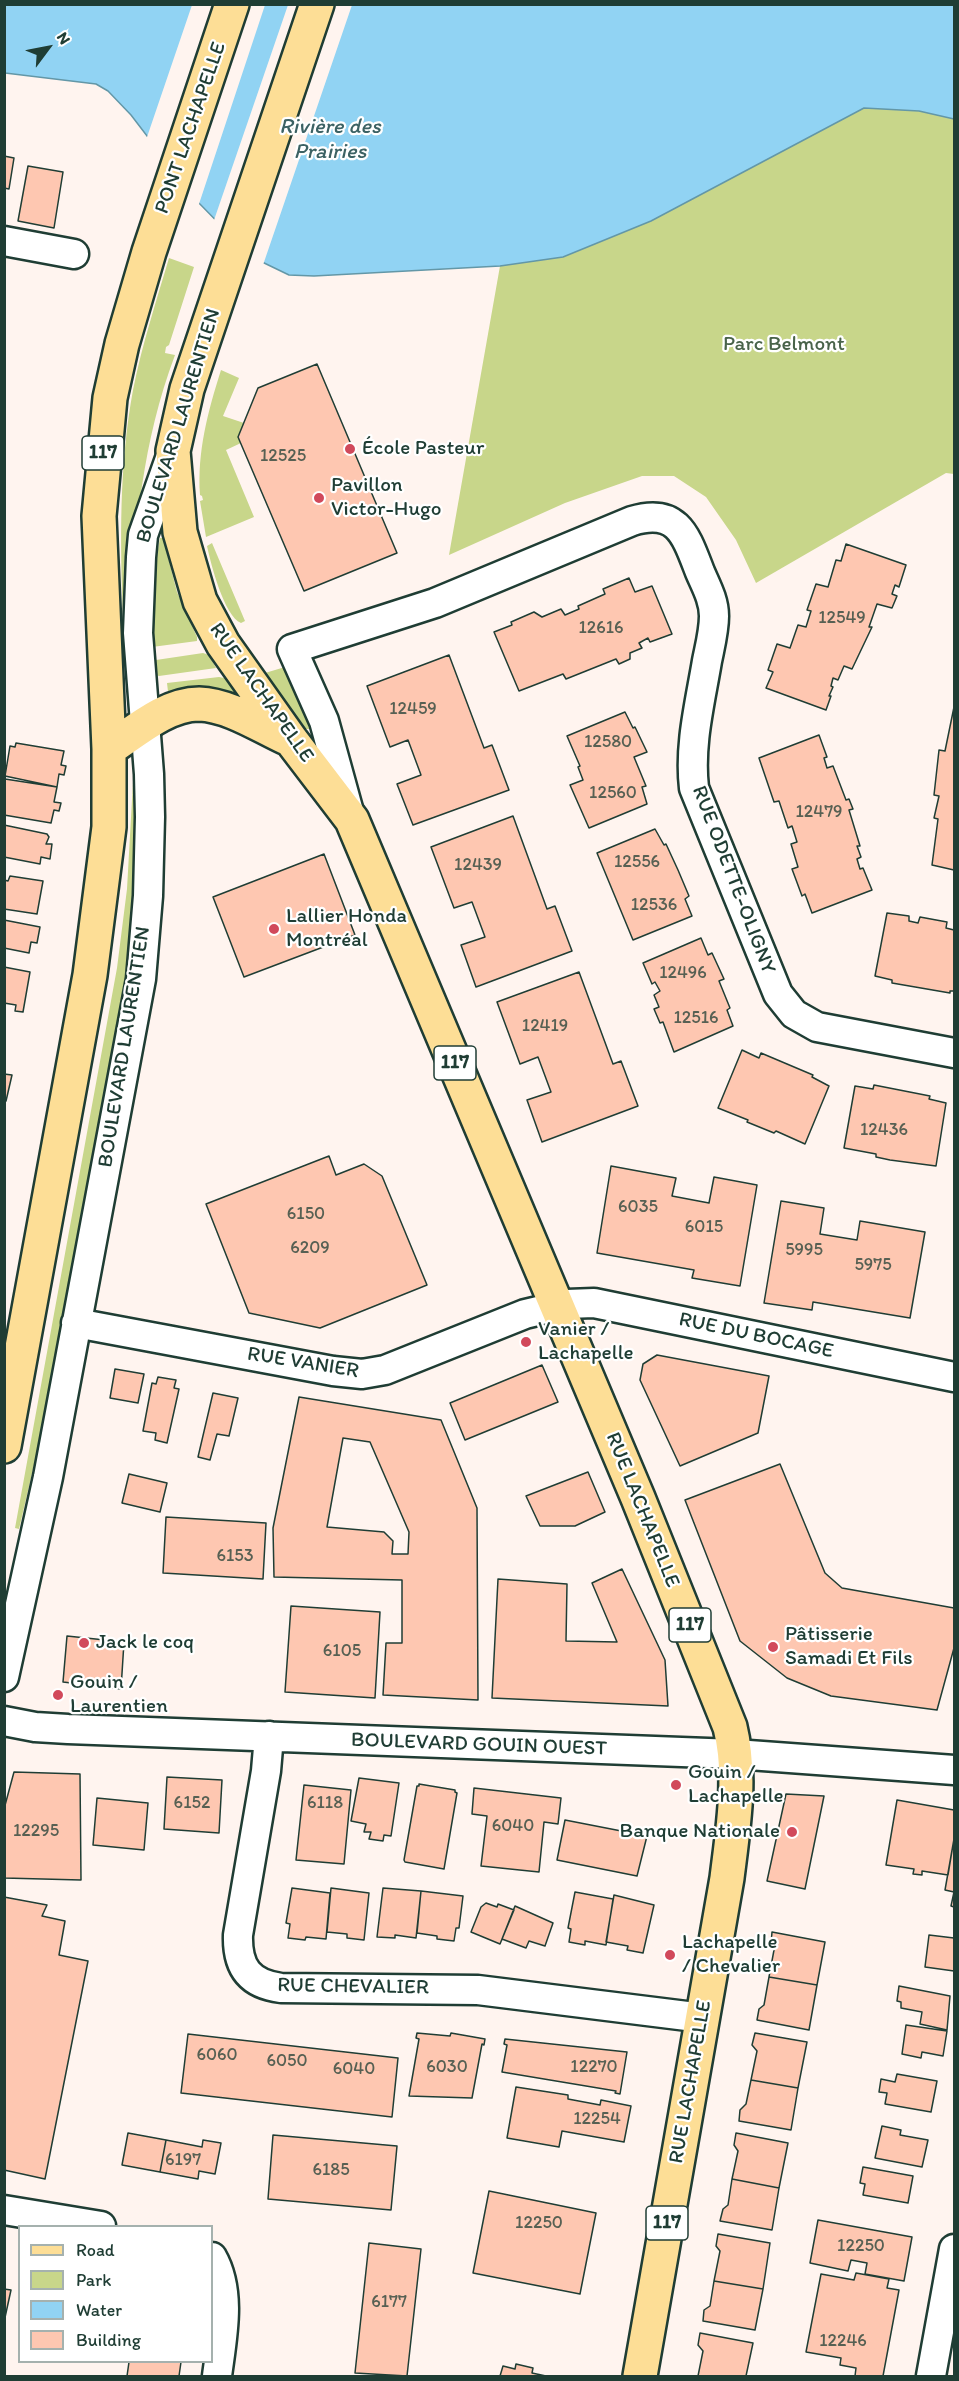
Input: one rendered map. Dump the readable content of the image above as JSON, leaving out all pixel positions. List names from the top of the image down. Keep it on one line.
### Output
{"streets":{"main road":["PONT LACHAPELLE","BOULEVARD LAURENTIEN","117","RUE LACHAPELLE"],"street":["RUE ODETTE-OLIGNY","RUE DU BOCAGE","RUE VANIER","BOULEVARD GOUIN OUEST","RUE CHEVALIER"]},"crossings":[["PONT LACHAPELLE","117"],["BOULEVARD LAURENTIEN","RUE LACHAPELLE"],["BOULEVARD LAURENTIEN","RUE VANIER"],["RUE LACHAPELLE","RUE ODETTE-OLIGNY"],["RUE LACHAPELLE","RUE DU BOCAGE"],["RUE LACHAPELLE","RUE VANIER"],["RUE LACHAPELLE","BOULEVARD GOUIN OUEST"],["RUE LACHAPELLE","RUE CHEVALIER"],["RUE DU BOCAGE","RUE VANIER"],["BOULEVARD GOUIN OUEST","RUE CHEVALIER"]],"water":["Rivière des Prairies"],"parks":["Parc Belmont"],"places":["École Pasteur","Pavillon Victor-Hugo","Lallier Honda Montréal","Vanier / Lachapelle","Jack le coq","Pâtisserie Samadi Et Fils","Gouin / Laurentien","Gouin / Lachapelle","Banque Nationale","Lachapelle / Chevalier"],"house_numbers":["12525","12549","12616","12459","12580","12560","12479","12556","12439","12536","12496","12516","12419","12436","6035","6150","6015","6209","5995","5975","6153","6105","6152","6118","6040","12295","6060","6050","6030","12270","6040","12254","6197","6185","12250","12250","6177","12246"],"legend":["Road","Park","Water","Building"],"north":"top right"}
